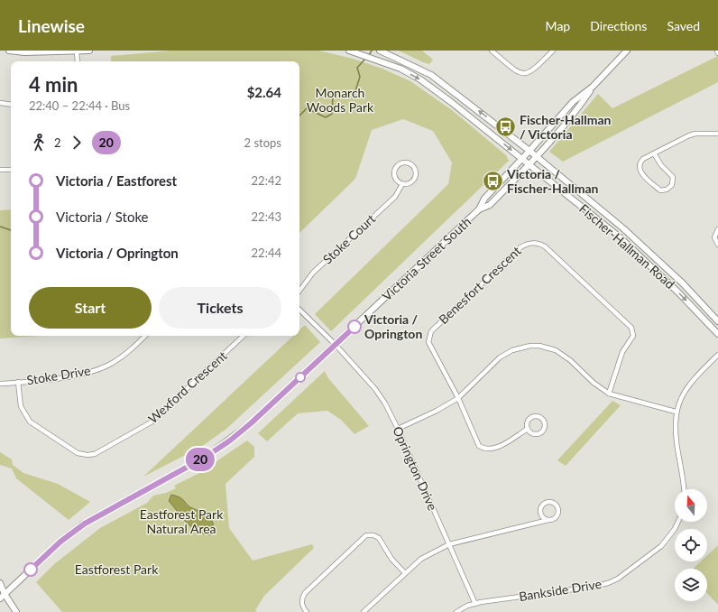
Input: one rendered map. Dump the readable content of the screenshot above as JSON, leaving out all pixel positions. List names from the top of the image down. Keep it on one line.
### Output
{"streets":{"main road":["Fischer-Hallman Road","Victoria Street South"],"street":["Stoke Court","Benesfort Crescent","Stoke Drive","Wexford Crescent","Oprington Drive","Bankside Drive"]},"crossings":[["Fischer-Hallman Road","Victoria Street South"],["Victoria Street South","Oprington Drive"],["Stoke Drive","Wexford Crescent"],["Oprington Drive","Bankside Drive"]],"parks":["Monarch Woods Park","Eastforest Park Natural Area","Eastforest Park"],"places":{"bus stop":["Fischer-Hallman / Victoria","Victoria / Fischer-Hallman"],"other":["Victoria / Oprington"]},"lines":["bus line 20"],"north":"top","page":{"header":"Linewise","nav":["Map","Directions","Saved"],"on_map":"20","heading":["4 min","22:40 – 22:44 · Bus","$2.64"],"legs":["2","20","2 stops"],"list":[{"name":"Victoria / Eastforest","value":"22:42"},{"name":"Victoria / Stoke","value":"22:43"},{"name":"Victoria / Oprington","value":"22:44"}],"buttons":["Start","Tickets"]}}
